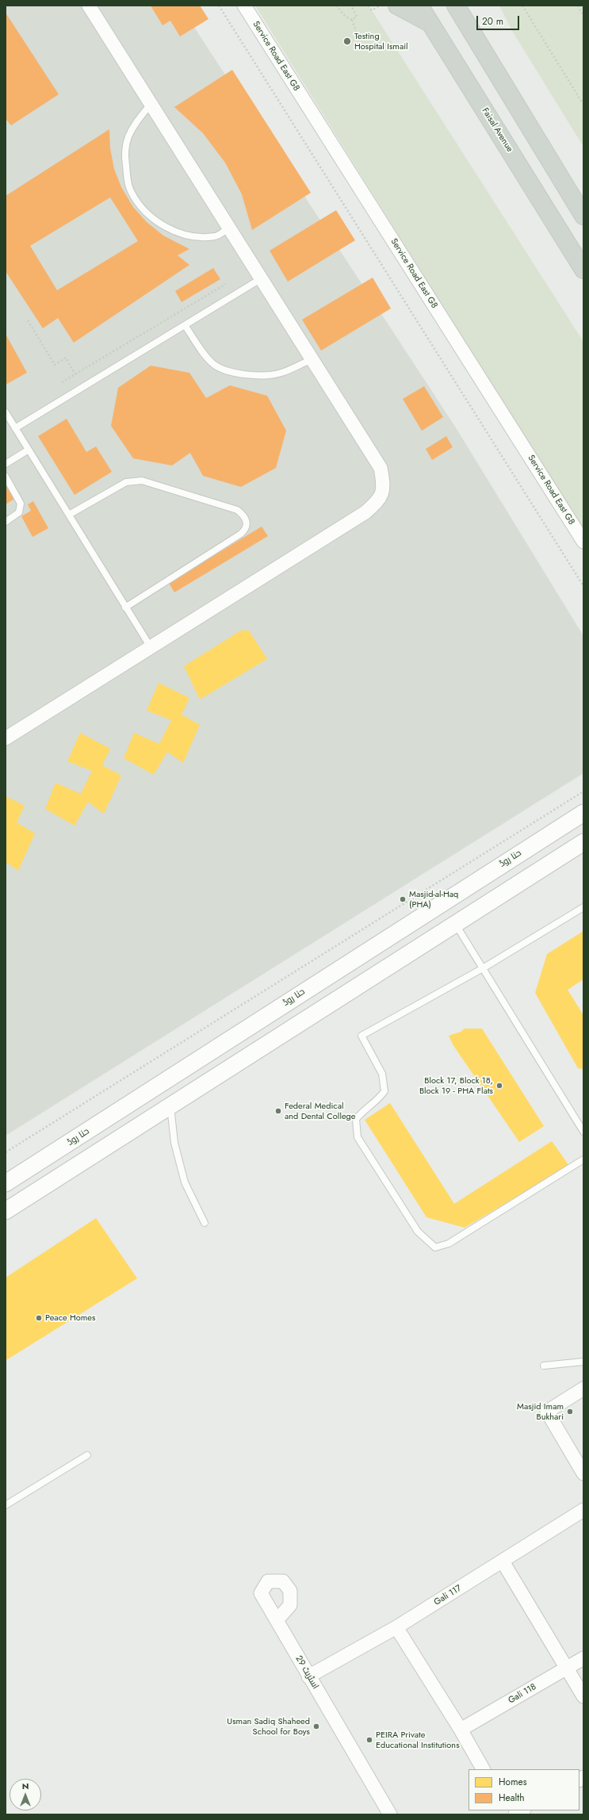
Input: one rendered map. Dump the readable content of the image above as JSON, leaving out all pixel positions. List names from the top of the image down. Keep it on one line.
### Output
{"streets":{"main road":["Faisal Avenue"],"street":["Service Road East G8","حنا روڈ","Gali 117","اسٹریٹ 29","Gali 118"]},"crossings":[["Gali 117","اسٹریٹ 29"]],"places":["Testing Hospital Ismail","Masjid-al-Haq (PHA)","Block 17, Block 18, Block 19 - PHA Flats","Federal Medical and Dental College","Peace Homes","Masjid Imam Bukhari","Usman Sadiq Shaheed School for Boys","PEIRA Private Educational Institutions"],"legend":["Homes","Health"],"scale_bar":"20 m","north":"top"}
